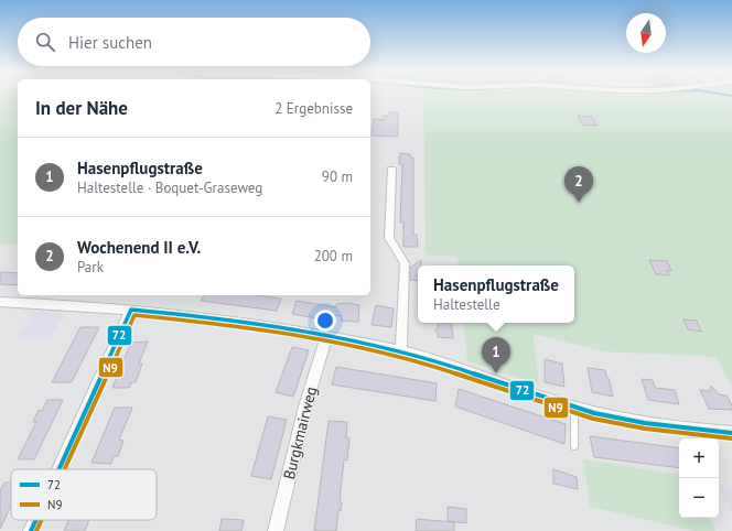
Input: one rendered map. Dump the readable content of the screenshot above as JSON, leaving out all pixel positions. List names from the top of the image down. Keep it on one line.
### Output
{"streets":{"street":["Burgkmairweg"]},"lines":["transit line 72","transit line N9"],"legend":["72","N9"],"north":"bottom","page":{"search":"Hier suchen","heading":["In der Nähe","2 Ergebnisse"],"list":[{"mark":"1","name":"Hasenpflugstraße","note":"Haltestelle · Boquet-Graseweg","value":"90 m"},{"mark":"2","name":"Wochenend II e.V.","note":"Park","value":"200 m"}],"pins":["2","1"],"popup":["Hasenpflugstraße","Haltestelle"],"map_buttons":["+","−"]}}
